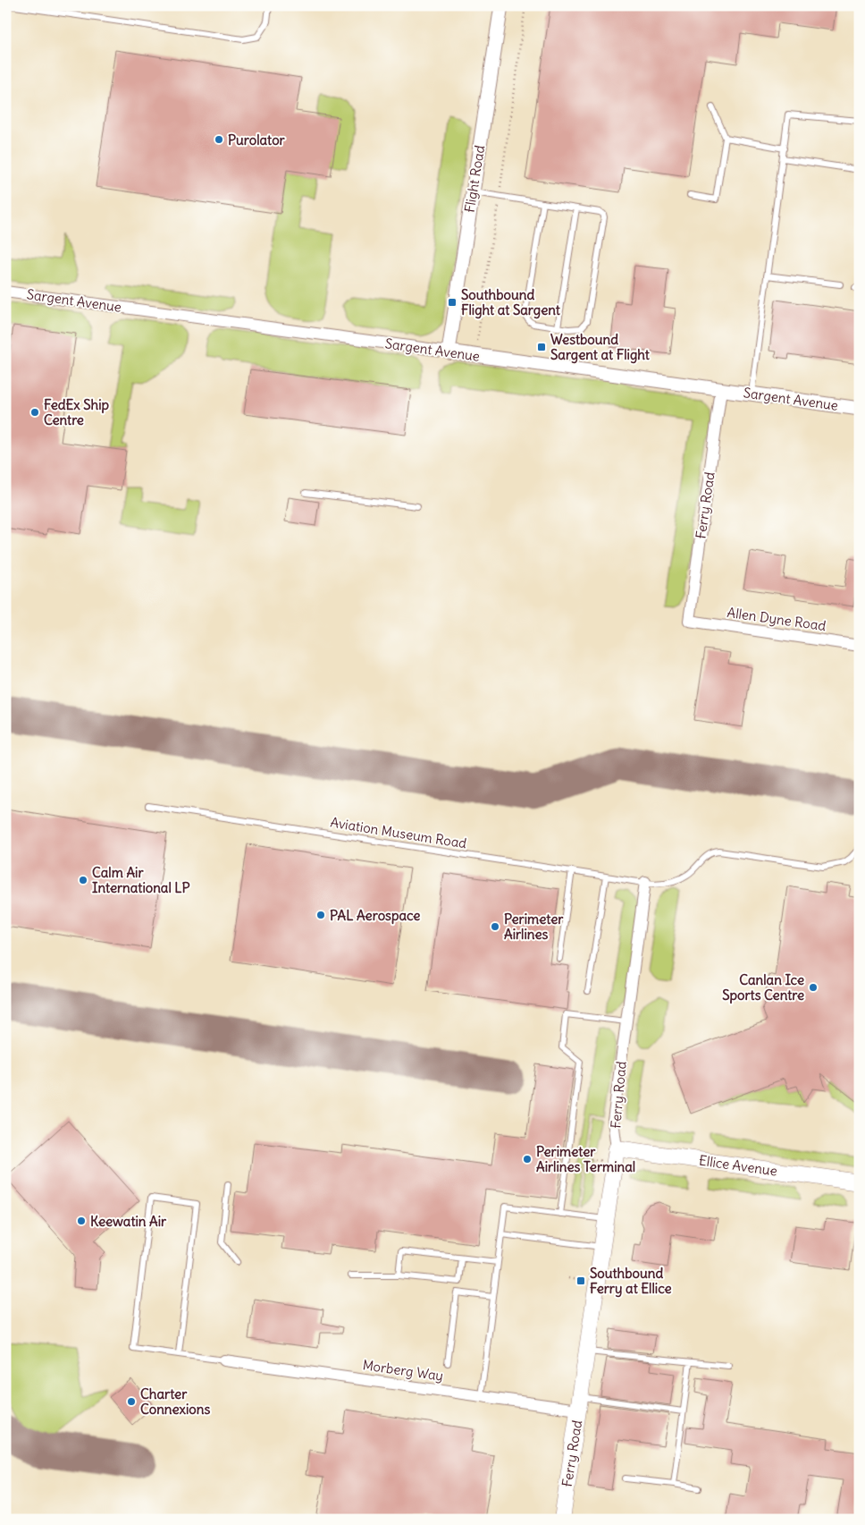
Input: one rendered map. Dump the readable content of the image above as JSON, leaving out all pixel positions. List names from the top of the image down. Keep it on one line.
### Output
{"streets":{"main road":["Ferry Road","Ellice Avenue"],"street":["Flight Road","Sargent Avenue","Allen Dyne Road","Morberg Way"],"lane":["Aviation Museum Road"]},"crossings":[["Flight Road","Sargent Avenue"],["Sargent Avenue","Ferry Road"],["Ferry Road","Allen Dyne Road"],["Ferry Road","Aviation Museum Road"],["Ferry Road","Ellice Avenue"],["Ferry Road","Morberg Way"]],"places":{"other":["Purolator","FedEx Ship Centre","Calm Air International LP","PAL Aerospace","Perimeter Airlines","Canlan Ice Sports Centre","Perimeter Airlines Terminal","Keewatin Air","Charter Connexions"],"transit":["Southbound Flight at Sargent","Westbound Sargent at Flight","Southbound Ferry at Ellice"]}}
